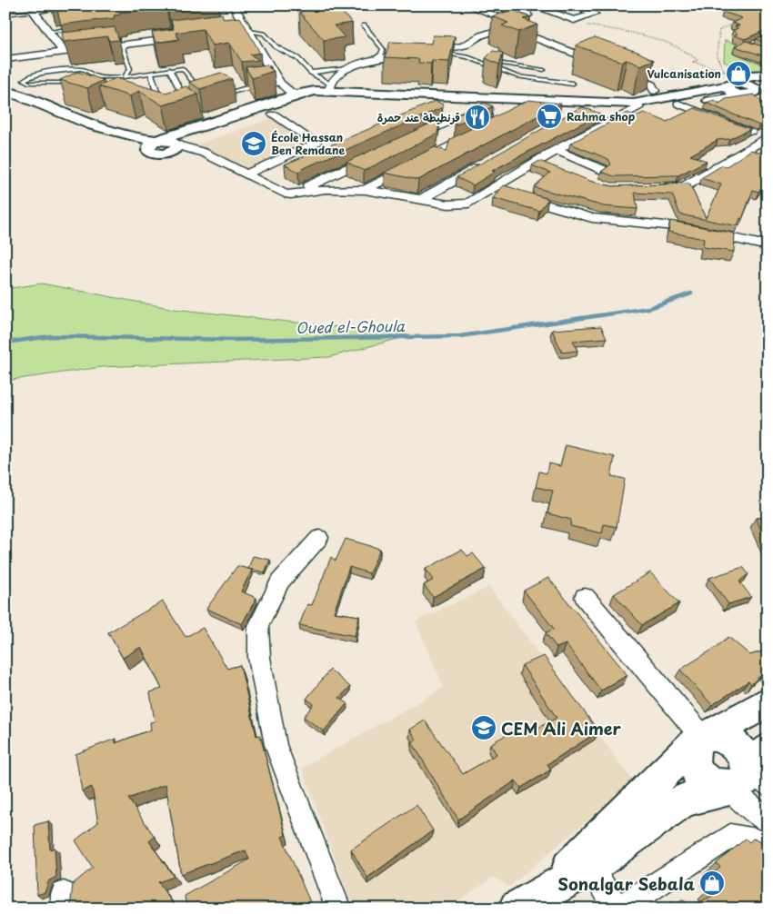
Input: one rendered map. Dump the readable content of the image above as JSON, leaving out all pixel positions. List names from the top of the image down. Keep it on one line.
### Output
{"water":["Oued el-Ghoula"],"places":{"shop":["Vulcanisation","Sonalgar Sebala"],"supermarket":["Rahma shop"],"restaurant":["قرنطيطة عند حمرة"],"school or university":["École Hassan Ben Remdane","CEM Ali Aimer"]}}
